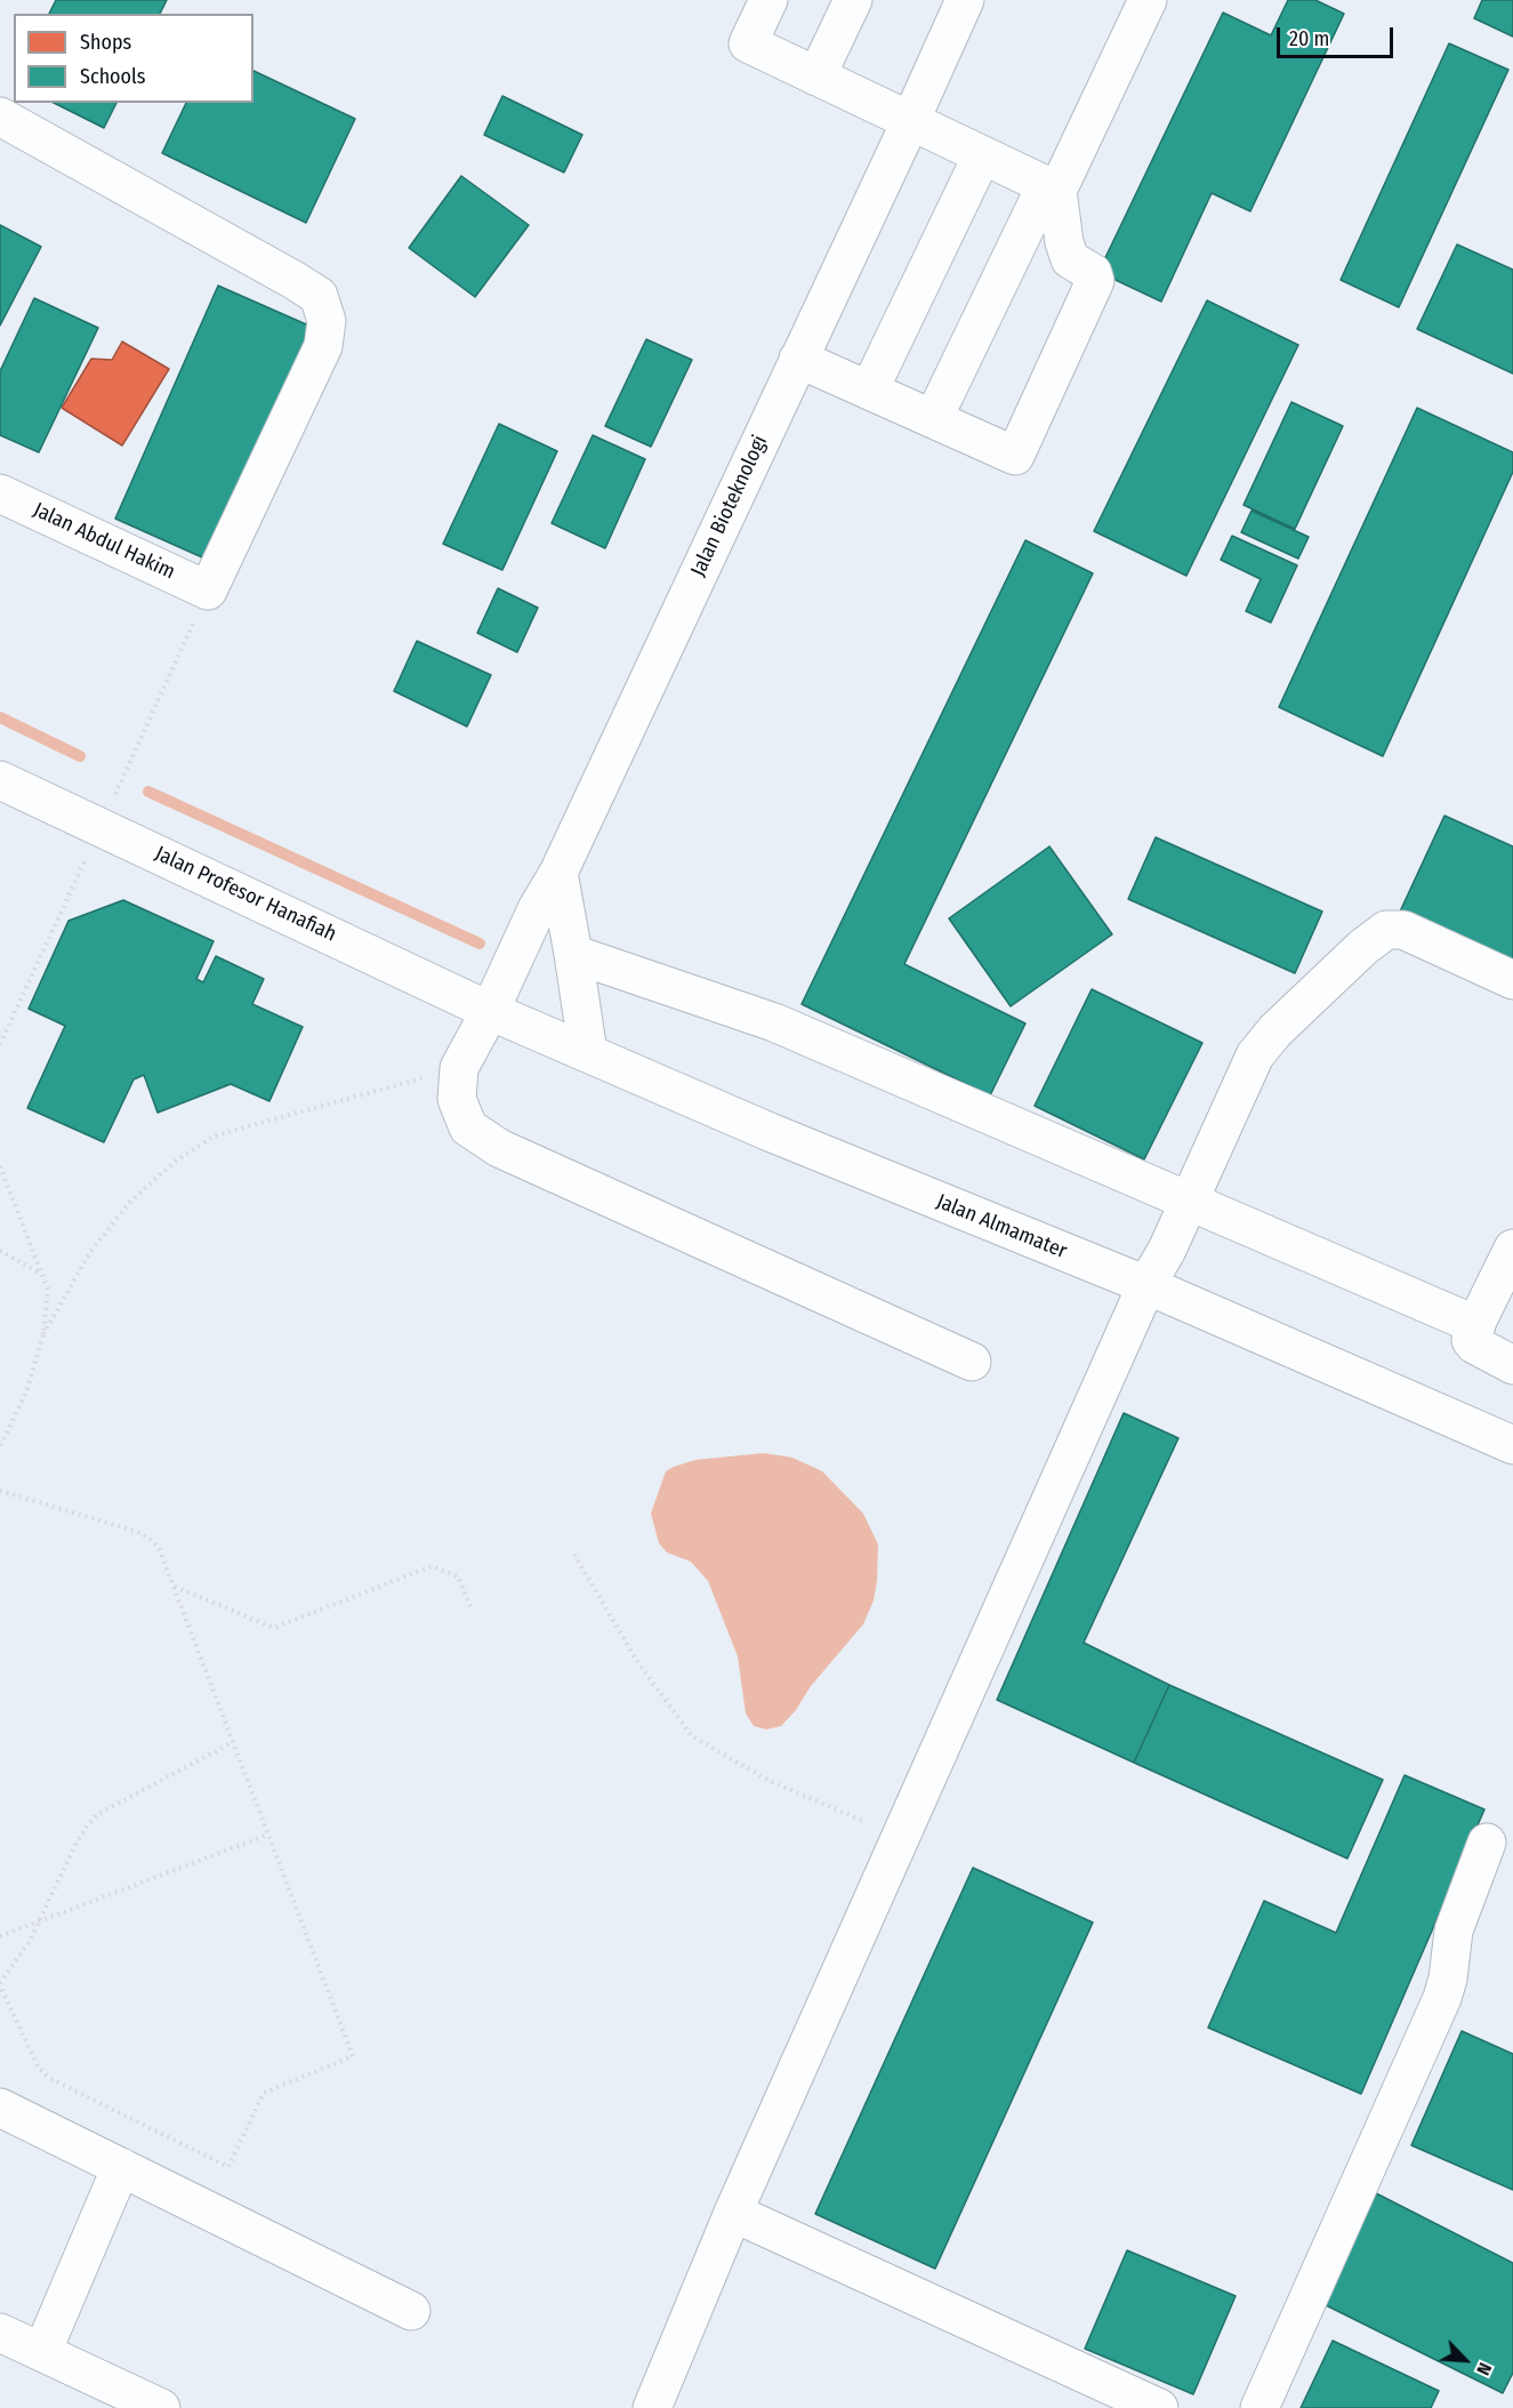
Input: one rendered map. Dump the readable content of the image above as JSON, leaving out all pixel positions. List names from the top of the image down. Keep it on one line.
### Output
{"streets":{"lane":["Jalan Bioteknologi","Jalan Abdul Hakim","Jalan Profesor Hanafiah","Jalan Almamater"]},"crossings":[["Jalan Bioteknologi","Jalan Profesor Hanafiah"],["Jalan Bioteknologi","Jalan Almamater"],["Jalan Profesor Hanafiah","Jalan Almamater"]],"legend":["Shops","Schools"],"scale_bar":"20 m","north":"bottom right"}
